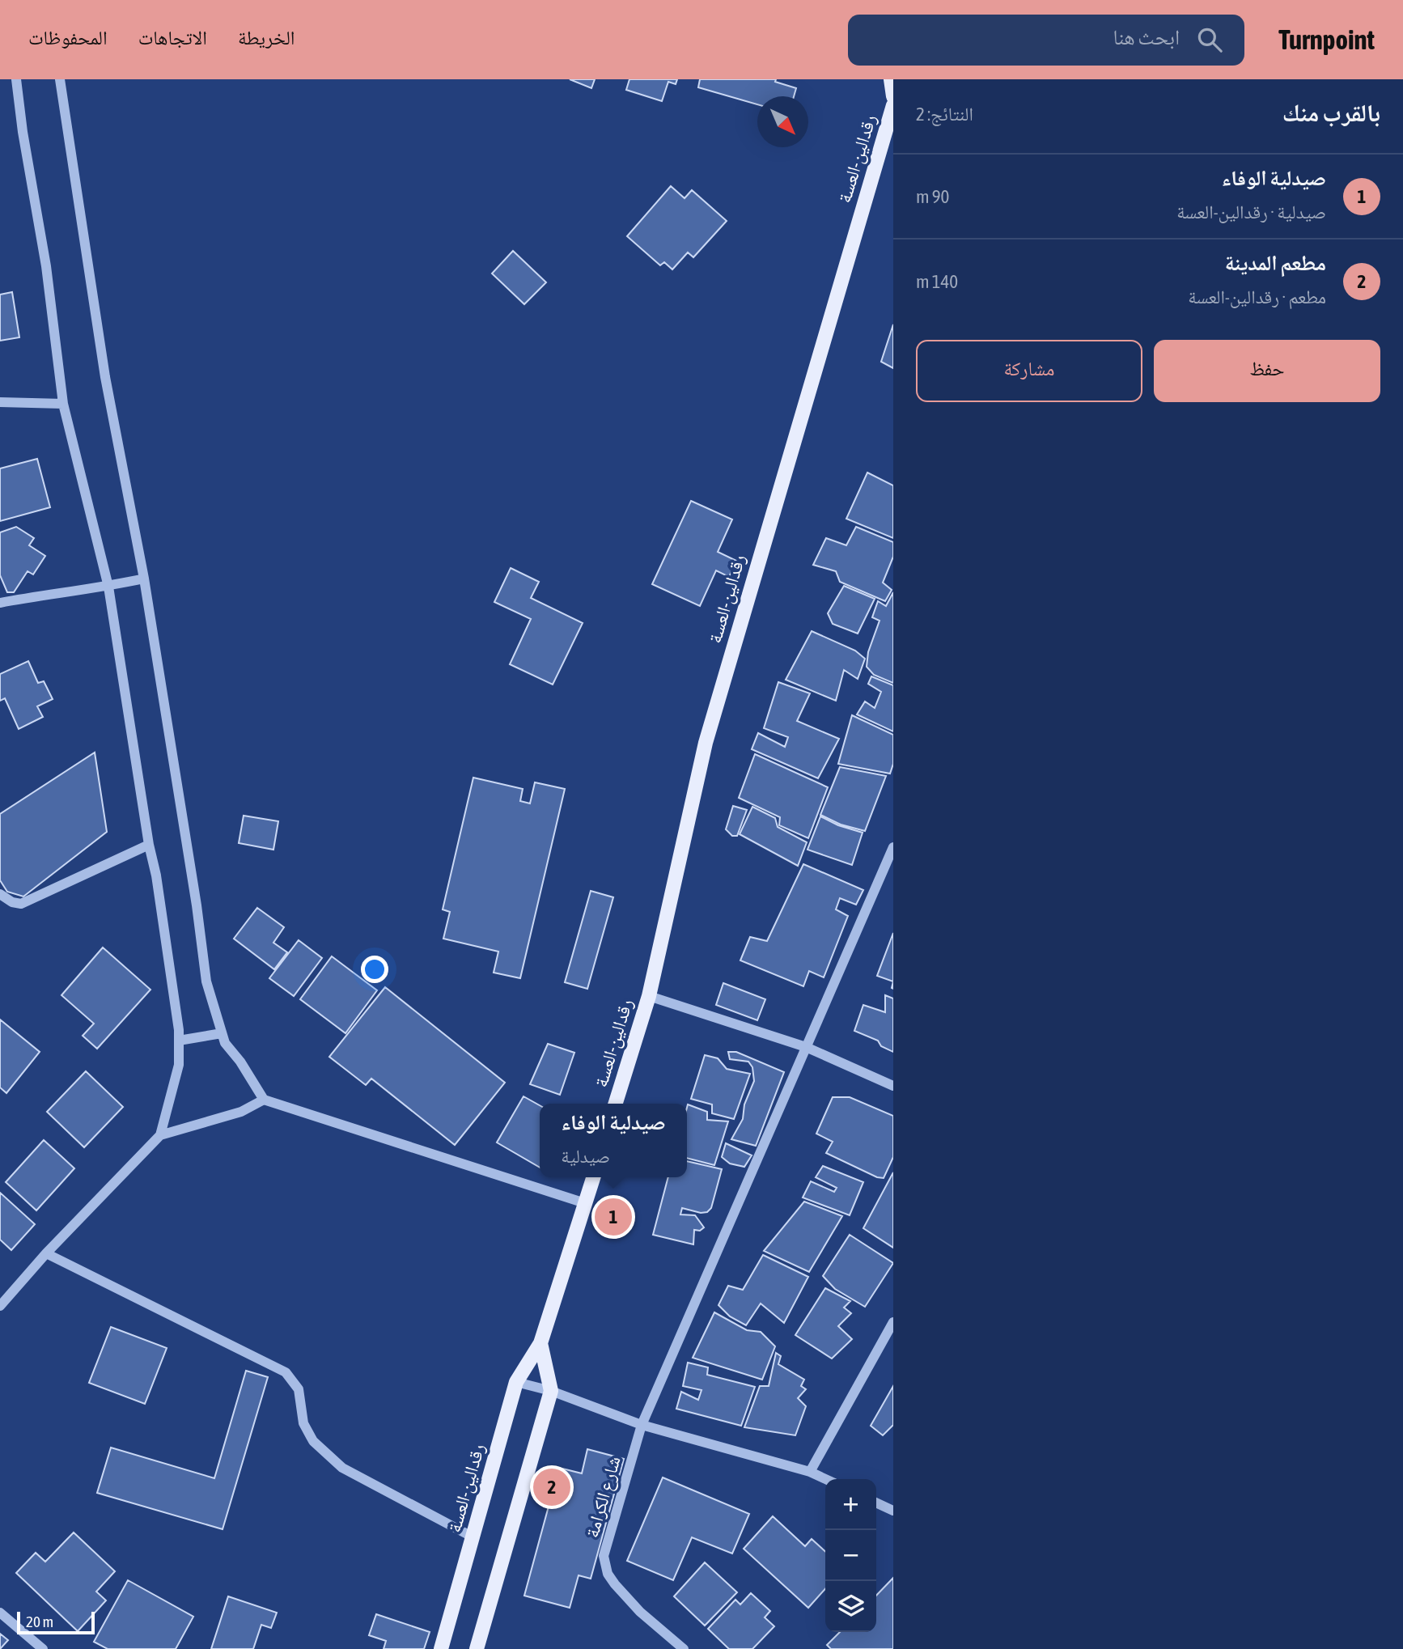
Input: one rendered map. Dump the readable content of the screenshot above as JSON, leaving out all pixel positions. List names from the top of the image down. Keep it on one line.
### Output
{"streets":{"main road":["رقدالين-العسة"],"street":["شارع الكرامة"]},"scale_bar":"20 m","north":"bottom right","page":{"header":"Turnpoint","search":"ابحث هنا","nav":["الخريطة","الاتجاهات","المحفوظات"],"heading":["بالقرب منك","النتائج: 2"],"list":[{"mark":"1","name":"صيدلية الوفاء","note":"صيدلية · رقدالين-العسة","value":"90 m"},{"mark":"2","name":"مطعم المدينة","note":"مطعم · رقدالين-العسة","value":"140 m"}],"buttons":["حفظ","مشاركة"],"popup":["صيدلية الوفاء","صيدلية"],"pins":["1","2"],"map_buttons":["+","−"],"scale":"20 m"}}
